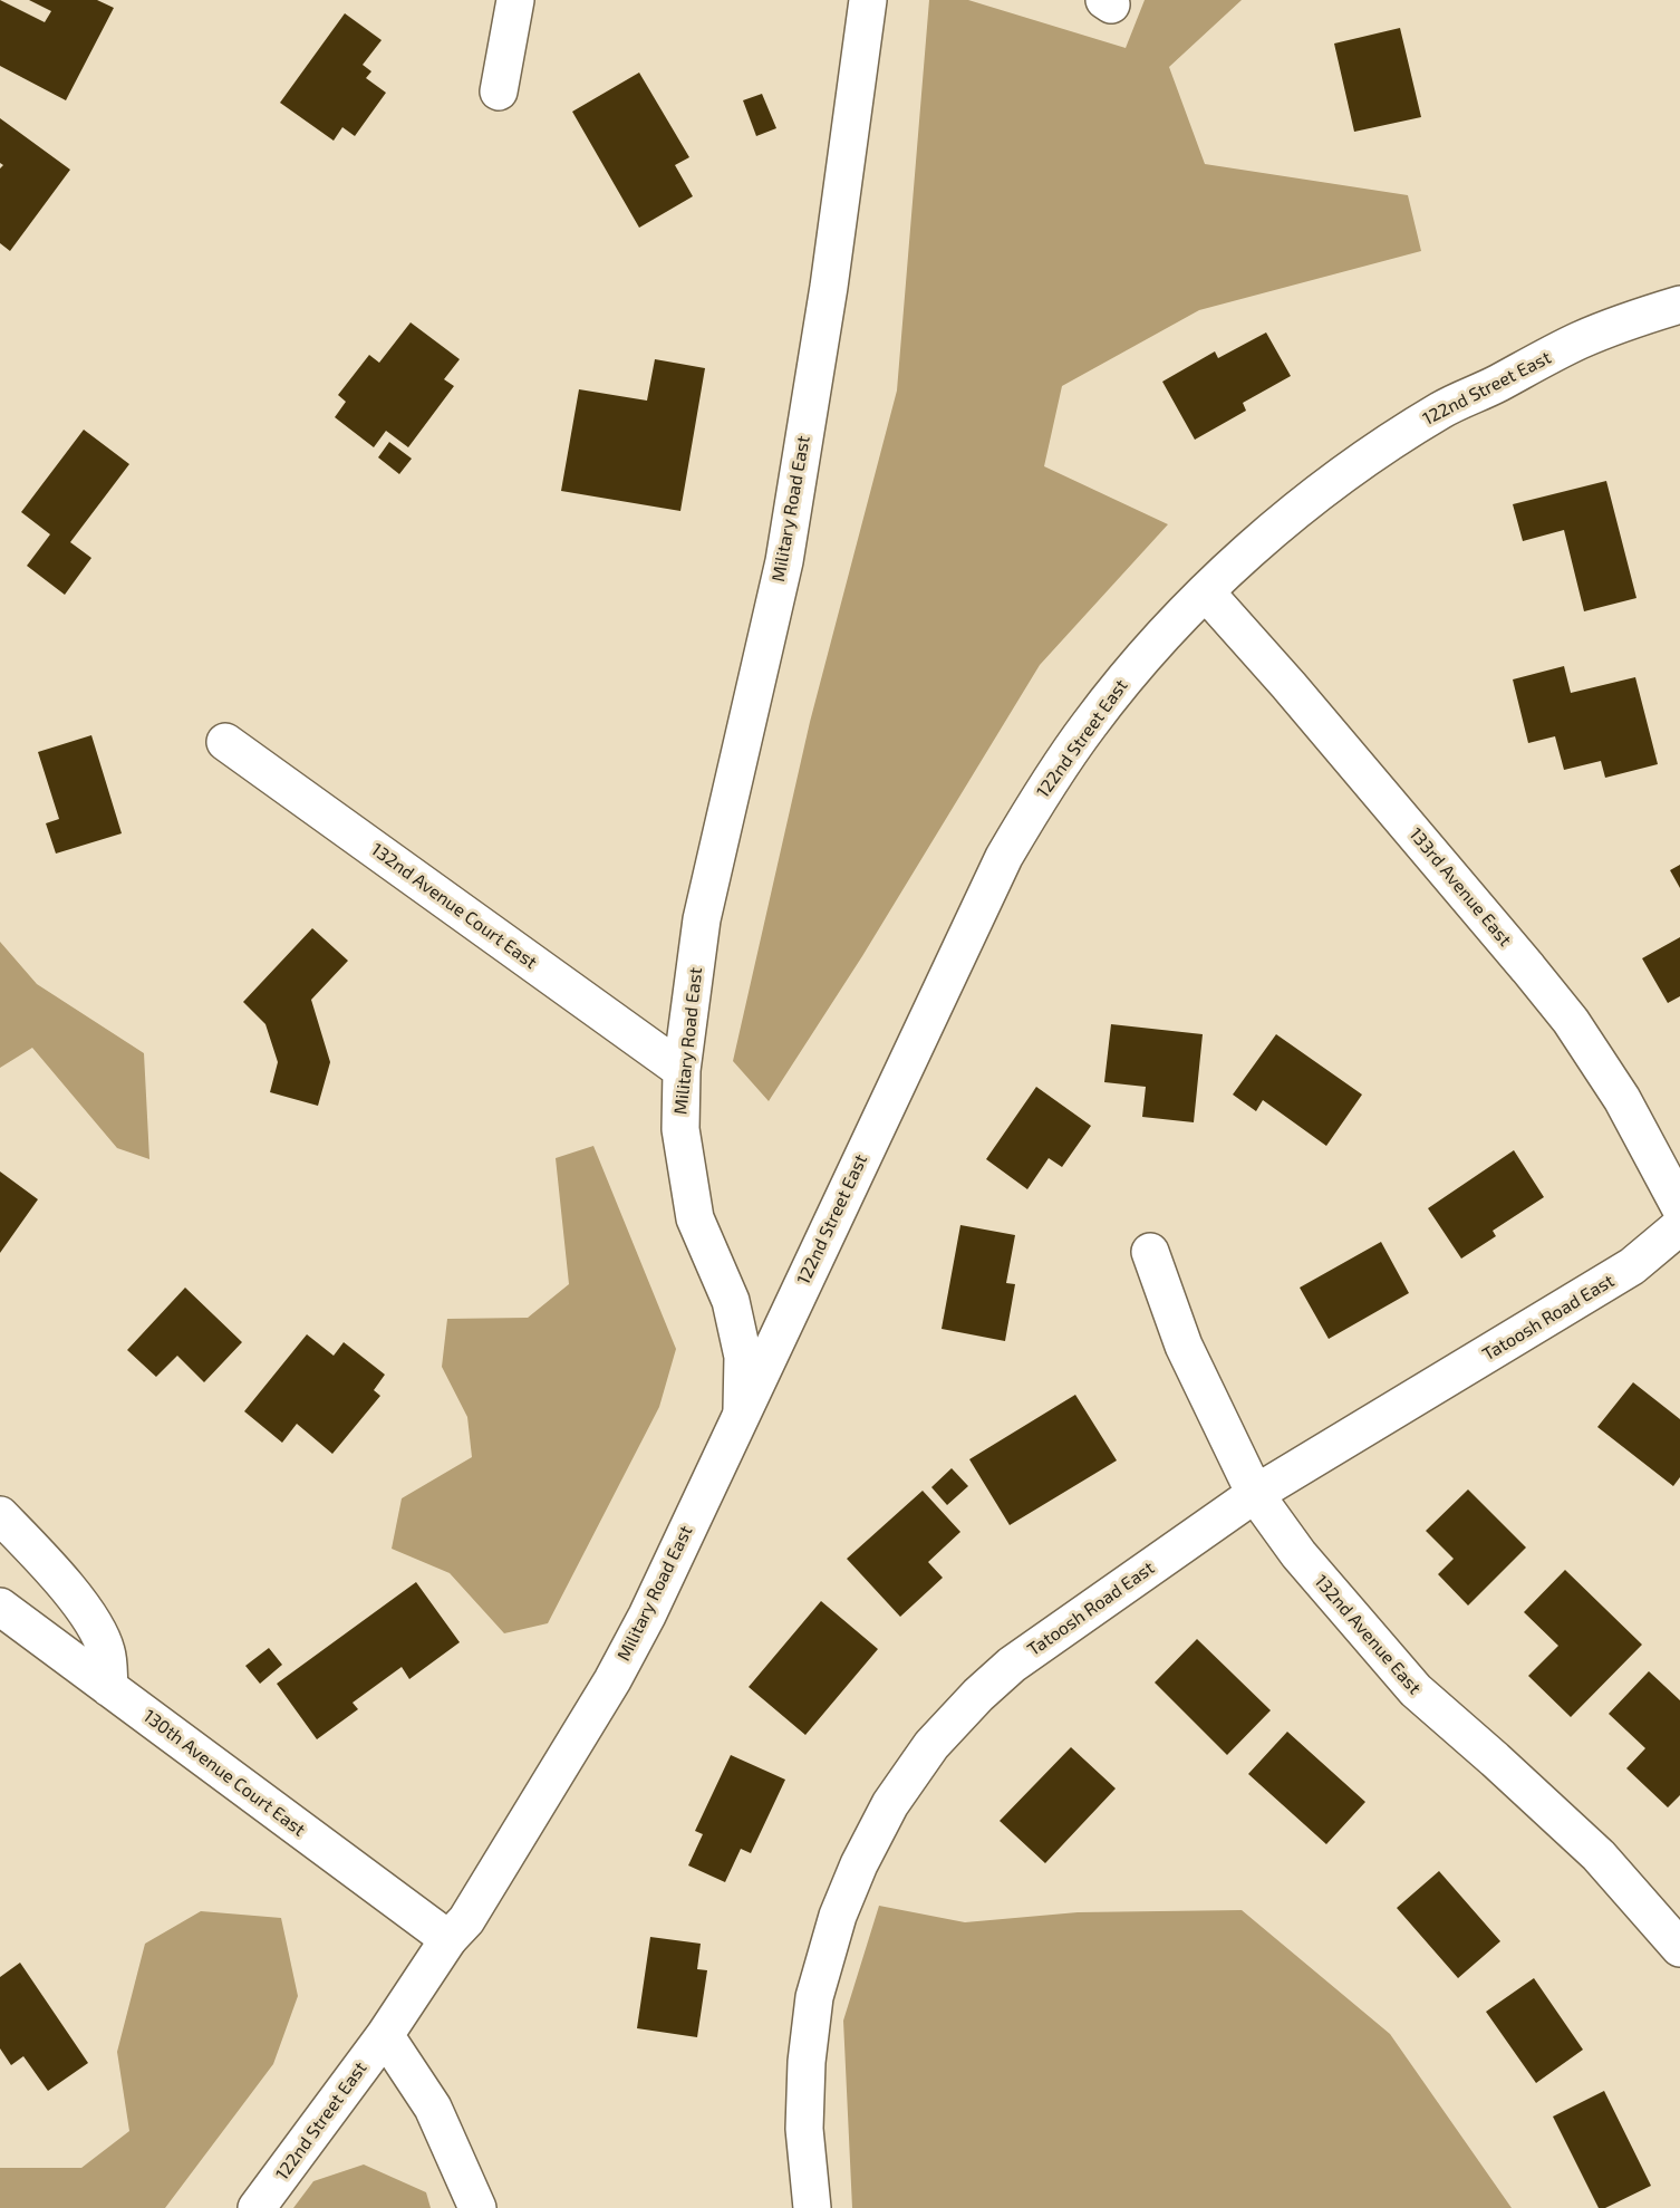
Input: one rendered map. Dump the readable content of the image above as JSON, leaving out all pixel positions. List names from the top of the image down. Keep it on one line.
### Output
{"streets":{"street":["122nd Street East","Military Road East","133rd Avenue East","132nd Avenue Court East","Tatoosh Road East","132nd Avenue East","130th Avenue Court East"]},"crossings":[["122nd Street East","Military Road East"],["122nd Street East","133rd Avenue East"],["Military Road East","132nd Avenue Court East"],["Military Road East","130th Avenue Court East"],["Tatoosh Road East","132nd Avenue East"]]}
